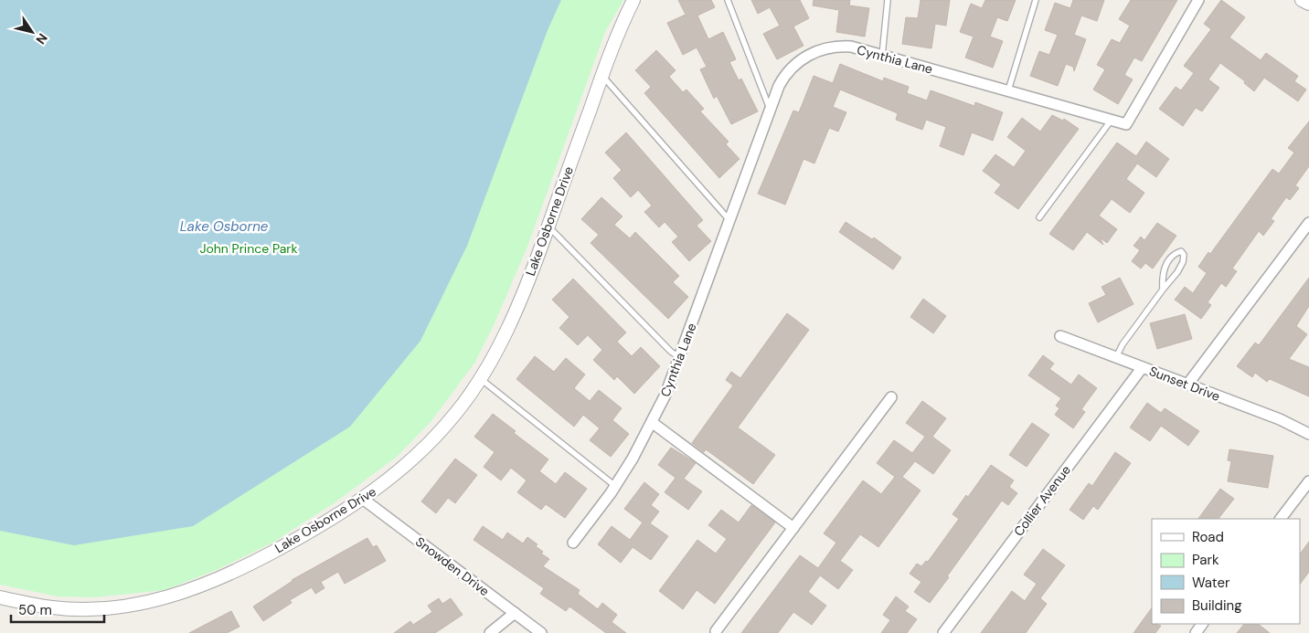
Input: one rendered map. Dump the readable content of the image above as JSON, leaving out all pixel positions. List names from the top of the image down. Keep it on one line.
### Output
{"streets":{"street":["Cynthia Lane","Lake Osborne Drive","Sunset Drive","Collier Avenue","Snowden Drive"]},"crossings":[["Lake Osborne Drive","Snowden Drive"],["Sunset Drive","Collier Avenue"]],"water":["Lake Osborne"],"parks":["John Prince Park"],"legend":["Road","Park","Water","Building"],"scale_bar":"50 m","north":"bottom right"}
